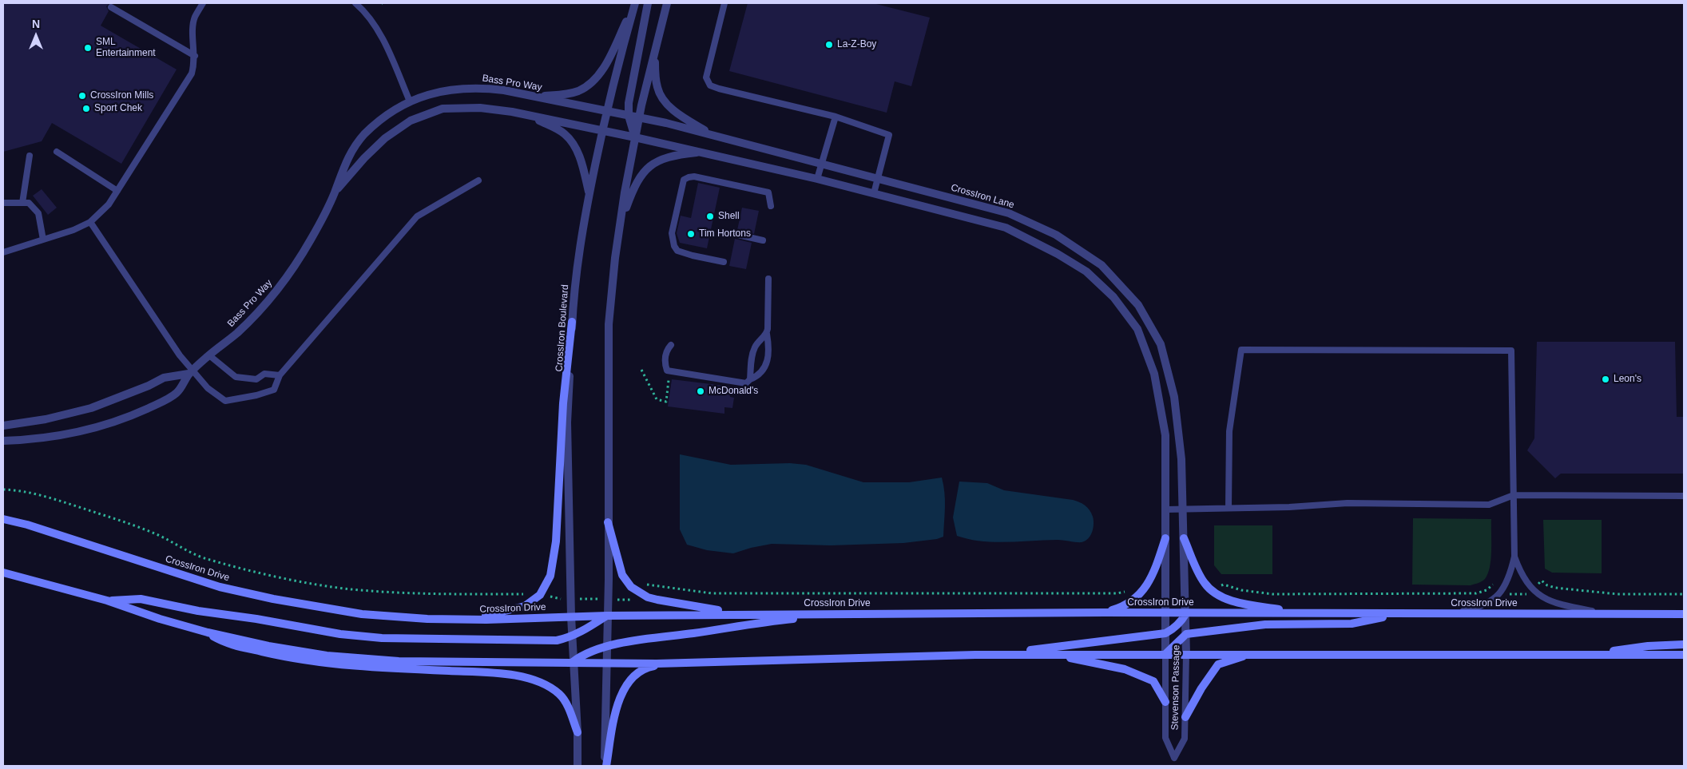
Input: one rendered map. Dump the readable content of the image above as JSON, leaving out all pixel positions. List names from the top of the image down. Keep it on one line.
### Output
{"streets":{"main road":["CrossIron Drive"],"street":["Bass Pro Way","CrossIron Lane","CrossIron Boulevard","Stevenson Passage"]},"crossings":[["Bass Pro Way","CrossIron Lane"],["Bass Pro Way","CrossIron Boulevard"],["CrossIron Lane","Stevenson Passage"],["CrossIron Boulevard","CrossIron Drive"],["CrossIron Drive","Stevenson Passage"]],"places":["La-Z-Boy","SML Entertainment","CrossIron Mills","Sport Chek","Shell","Tim Hortons","Leon's","McDonald's"],"north":"top"}
